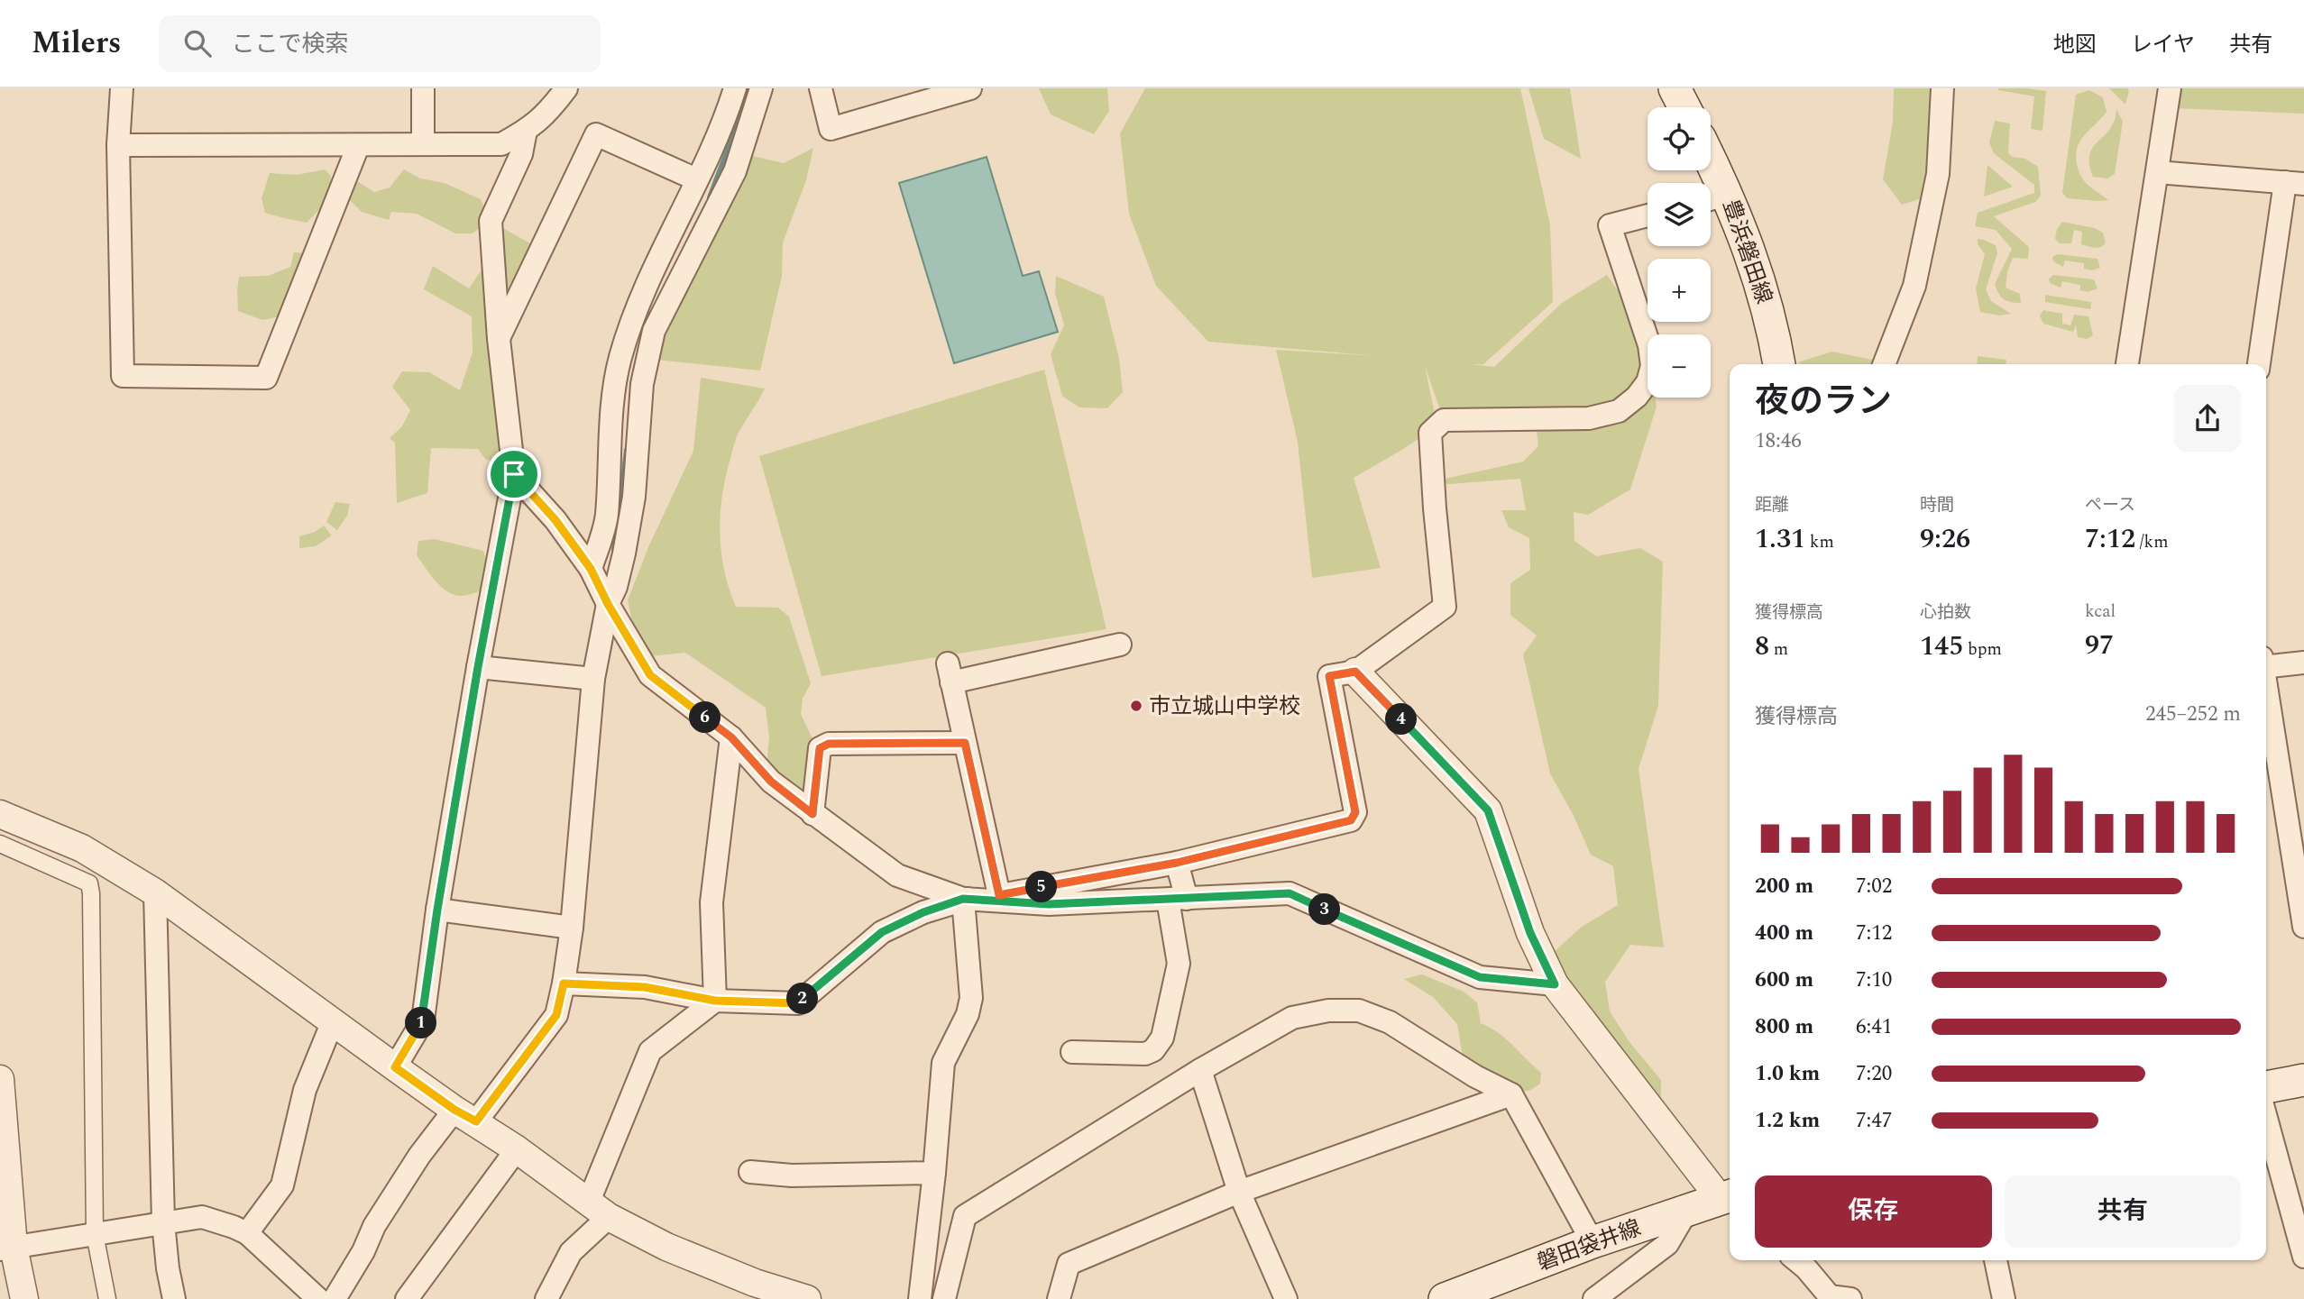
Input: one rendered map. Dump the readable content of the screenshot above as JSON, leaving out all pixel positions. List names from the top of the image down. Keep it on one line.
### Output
{"streets":{"main road":["豊浜磐田線","磐田袋井線"]},"places":["市立城山中学校"],"page":{"header":"Milers","search":"ここで検索","nav":["地図","レイヤ","共有"],"map_buttons":["+","−"],"heading":["夜のラン","18:46"],"stats":[["距離","1.31 km"],["時間","9:26"],["ペース","7:12 /km"],["獲得標高","8 m"],["心拍数","145 bpm"],["kcal","97"]],"chart":["獲得標高","245–252 m"],"pins":["6","4","5","3","2","1"],"list":[{"name":"200 m","note":"7:02"},{"name":"400 m","note":"7:12"},{"name":"600 m","note":"7:10"},{"name":"800 m","note":"6:41"},{"name":"1.0 km","note":"7:20"},{"name":"1.2 km","note":"7:47"}],"buttons":["保存","共有"]}}
